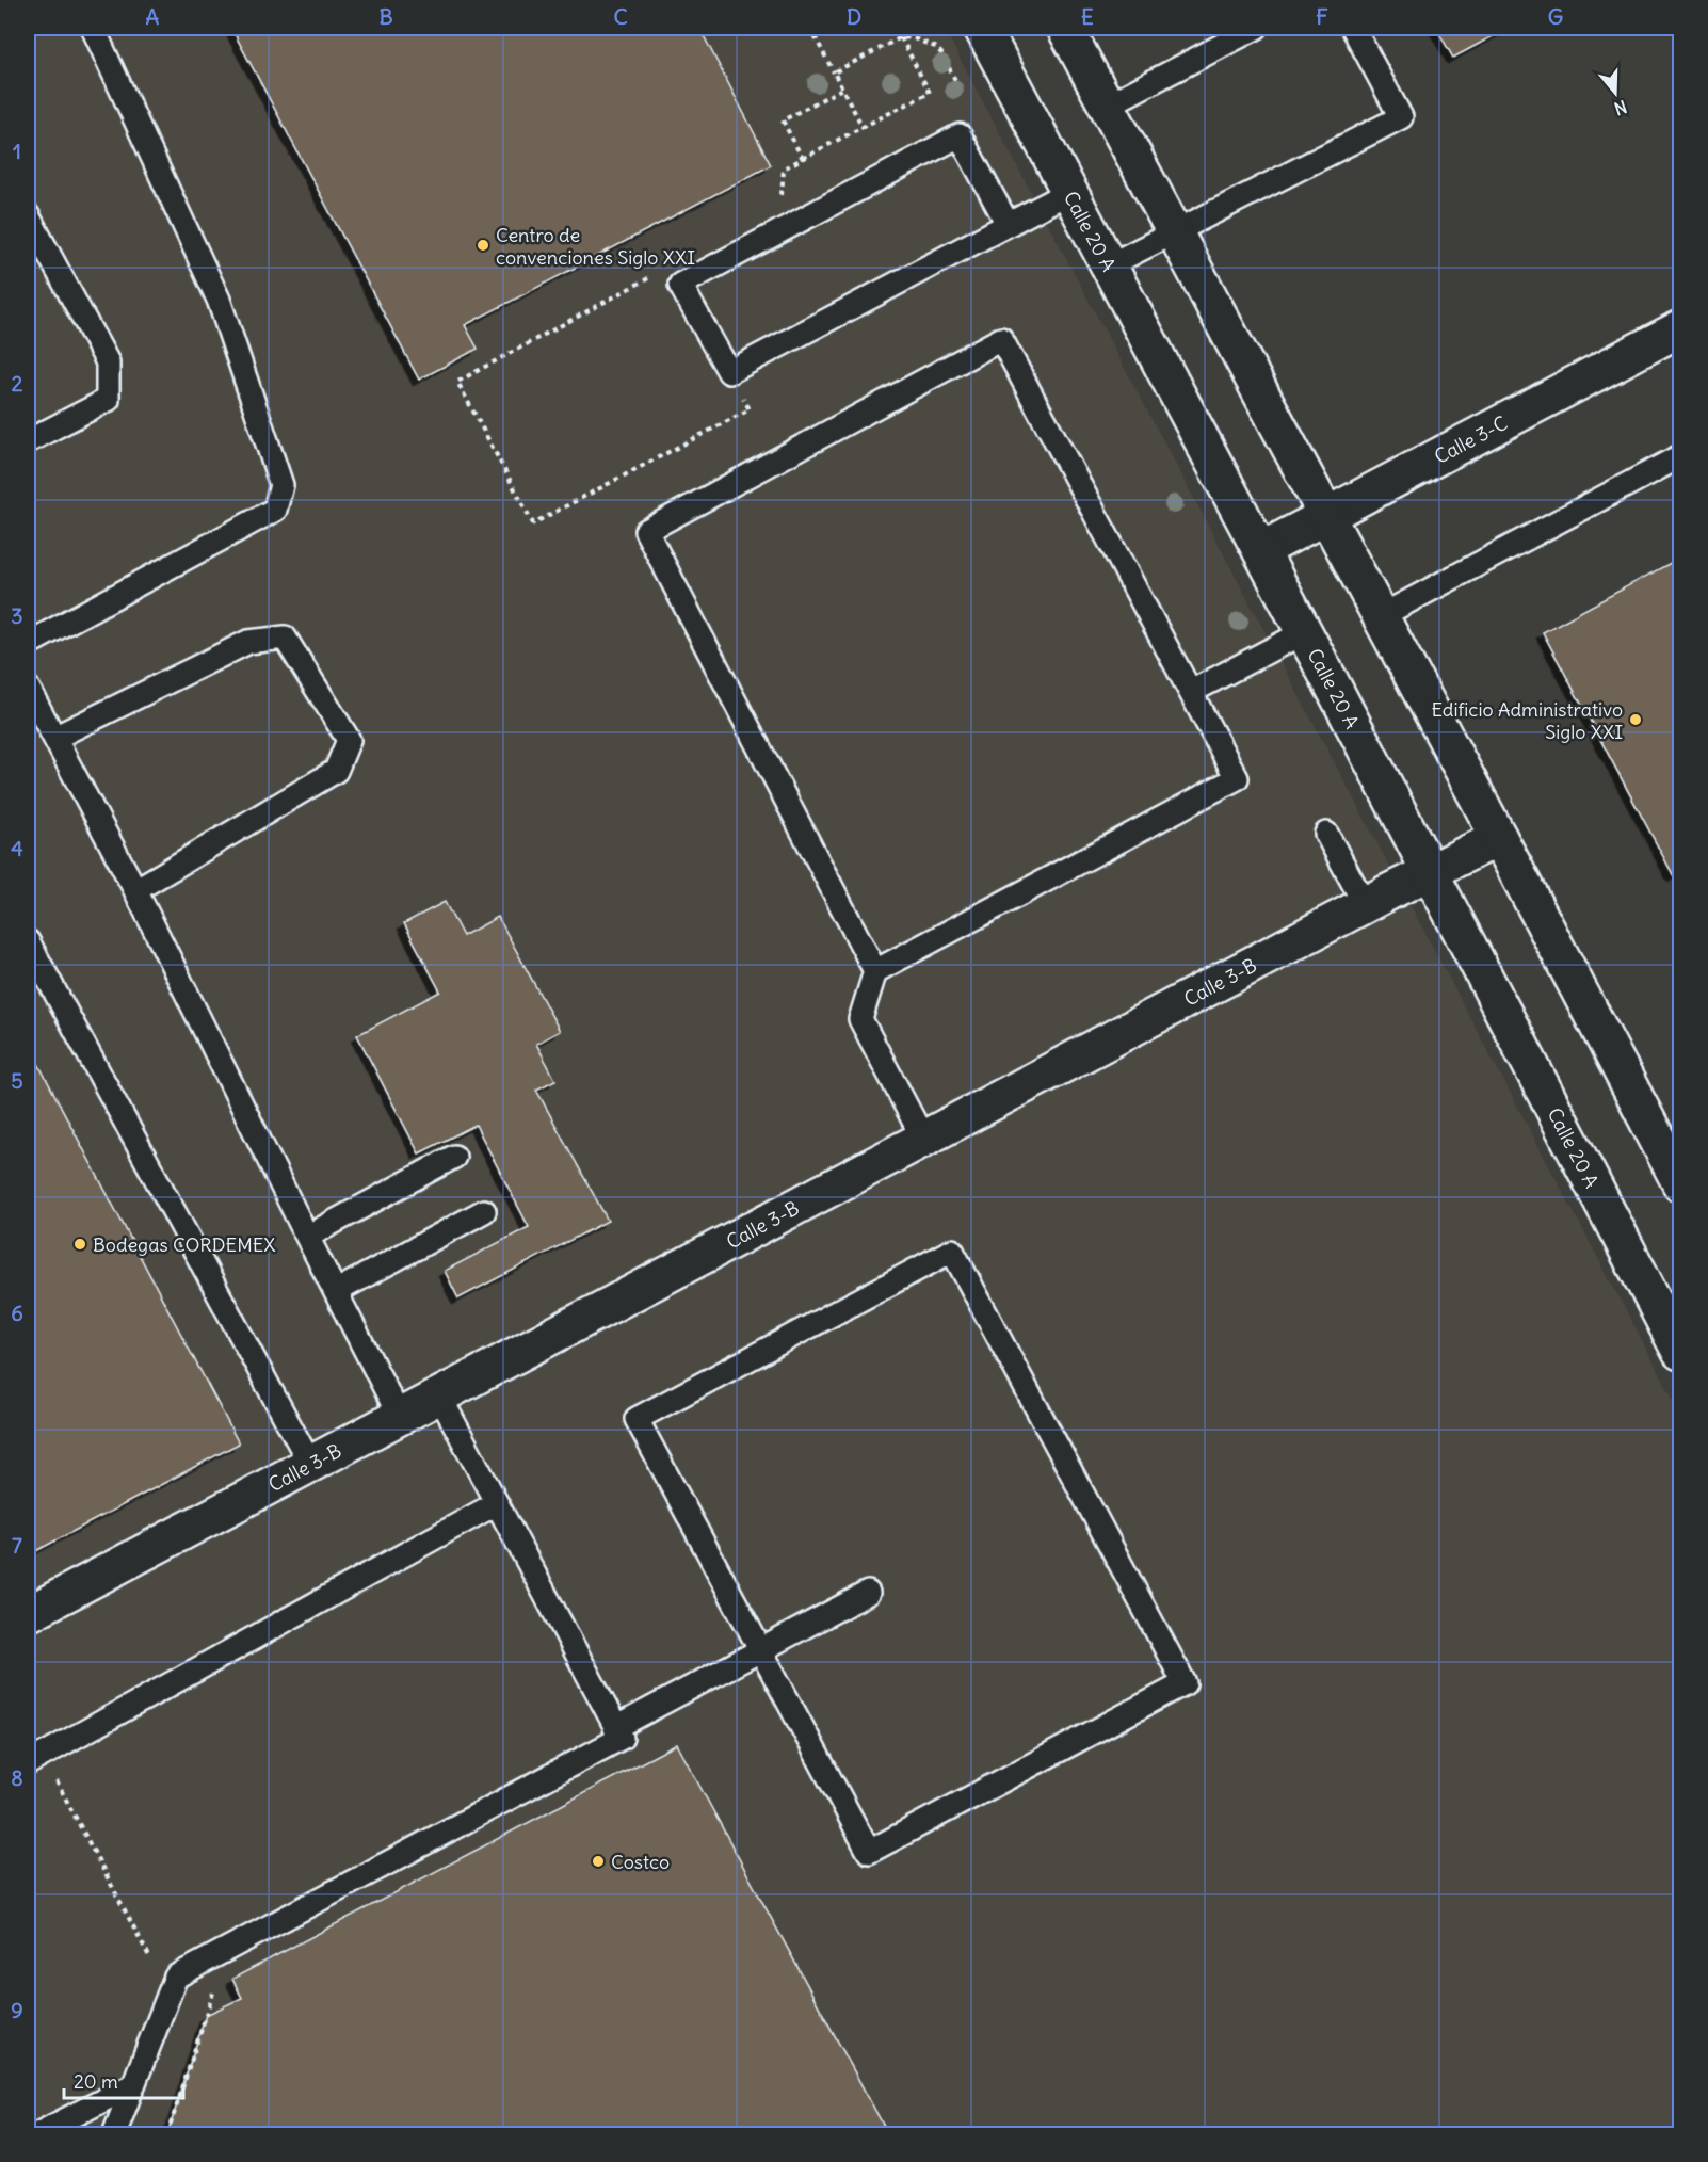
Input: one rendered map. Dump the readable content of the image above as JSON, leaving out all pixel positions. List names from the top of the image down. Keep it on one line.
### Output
{"streets":{"street":["Calle 20 A","Calle 3-C","Calle 3-B"]},"crossings":[["Calle 20 A","Calle 3-C"],["Calle 20 A","Calle 3-B"]],"places":["Centro de convenciones Siglo XXI","Edificio Administrativo Siglo XXI","Bodegas CORDEMEX","Costco"],"scale_bar":"20 m","north":"bottom","grid":{"columns":["A","B","C","D","E","F","G"],"rows":["1","2","3","4","5","6","7","8","9"]}}
